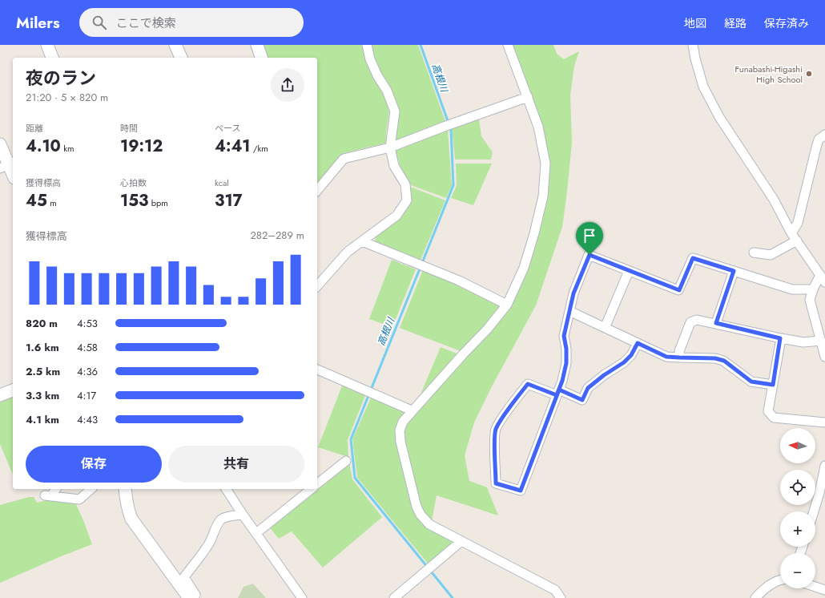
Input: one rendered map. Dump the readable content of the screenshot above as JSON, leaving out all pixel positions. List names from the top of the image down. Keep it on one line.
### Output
{"water":["高根川"],"places":["Funabashi-Higashi High School"],"north":"left","page":{"header":"Milers","search":"ここで検索","nav":["地図","経路","保存済み"],"heading":["夜のラン","21:20 · 5 × 820 m"],"stats":[["距離","4.10 km"],["時間","19:12"],["ペース","4:41 /km"],["獲得標高","45 m"],["心拍数","153 bpm"],["kcal","317"]],"chart":["獲得標高","282–289 m"],"list":[{"name":"820 m","note":"4:53"},{"name":"1.6 km","note":"4:58"},{"name":"2.5 km","note":"4:36"},{"name":"3.3 km","note":"4:17"},{"name":"4.1 km","note":"4:43"}],"map_buttons":["+","−"],"buttons":["保存","共有"]}}
